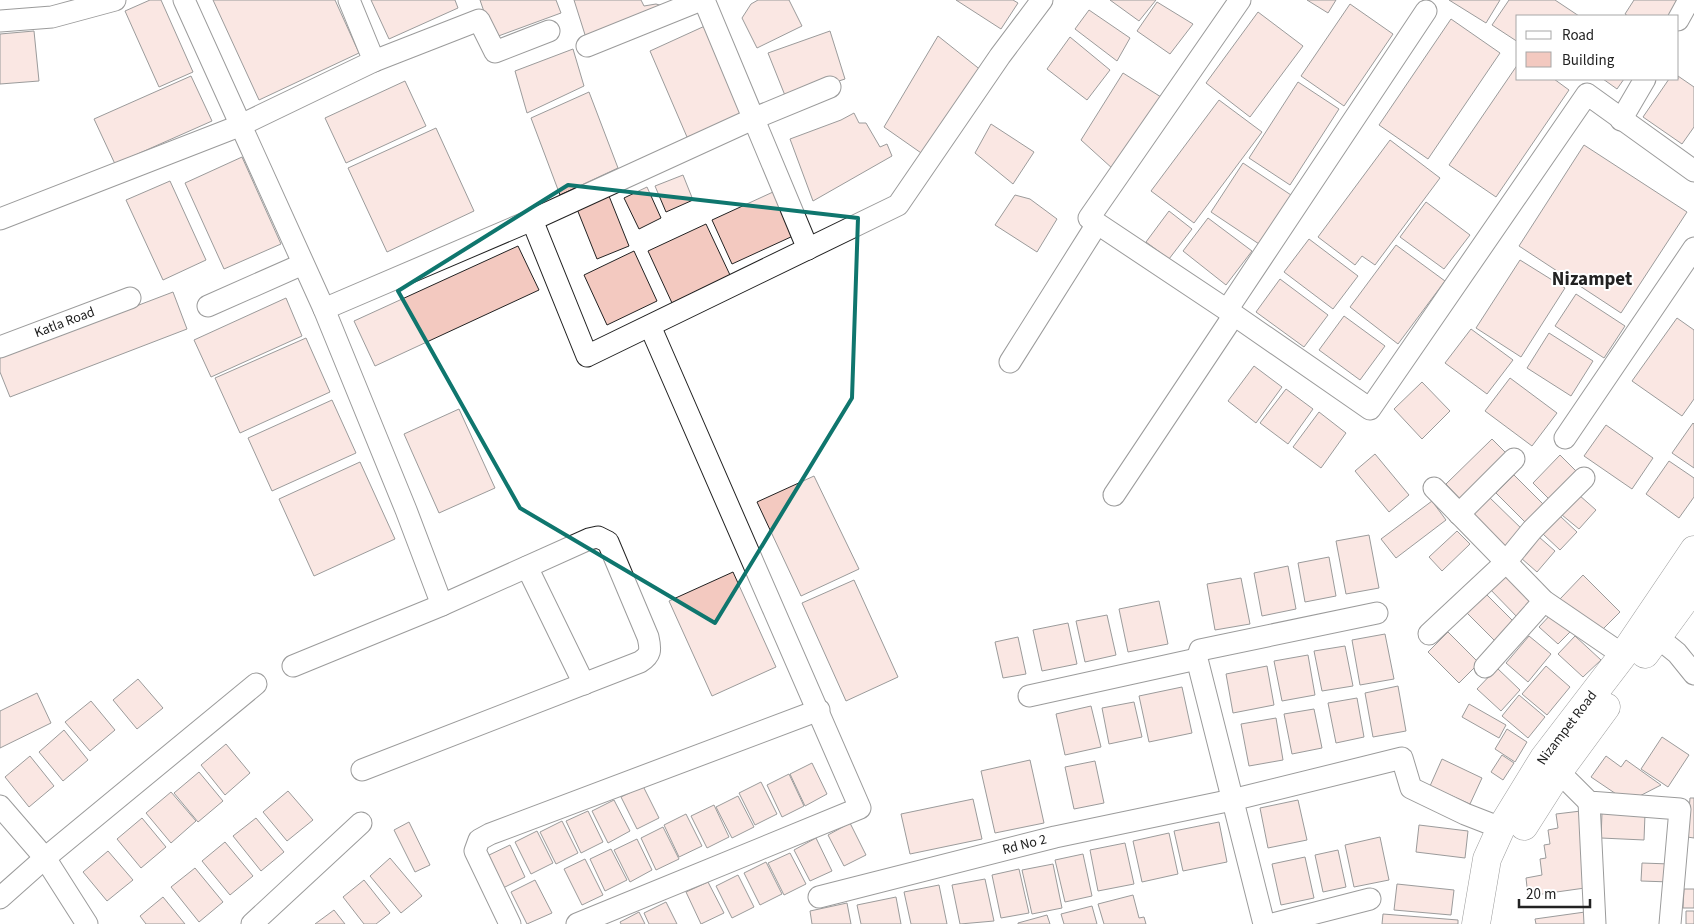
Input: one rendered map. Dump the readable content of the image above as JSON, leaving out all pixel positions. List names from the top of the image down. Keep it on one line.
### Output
{"streets":{"main road":["Nizampet Road"],"street":["Katla Road","Rd No 2"]},"crossings":[["Nizampet Road","Rd No 2"]],"districts":["Nizampet"],"legend":["Road","Building"],"scale_bar":"20 m"}
